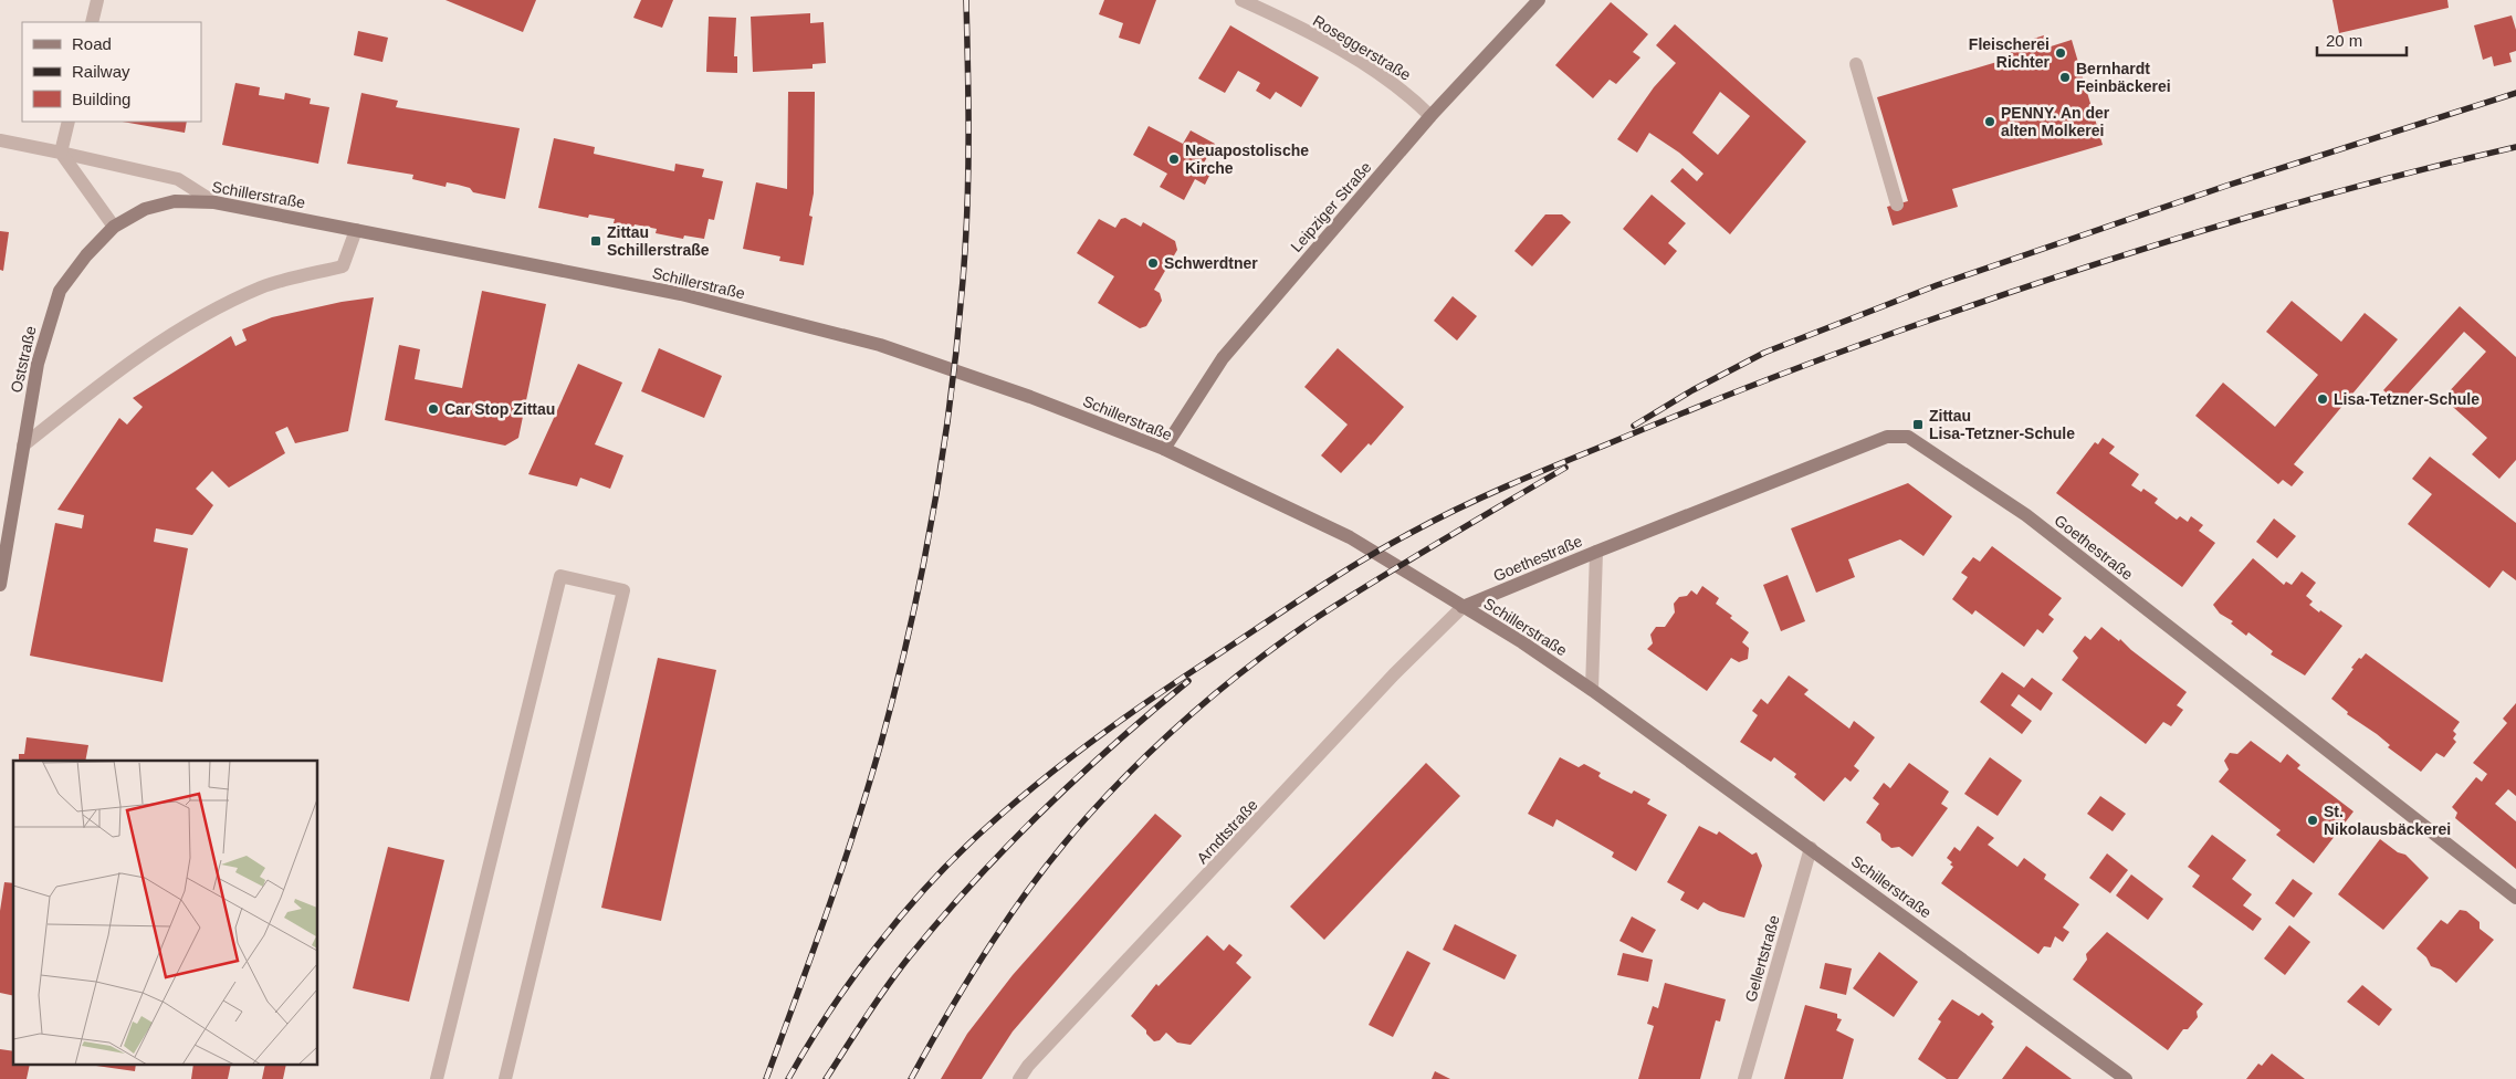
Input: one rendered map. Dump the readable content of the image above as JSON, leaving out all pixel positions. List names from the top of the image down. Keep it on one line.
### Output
{"streets":{"main road":["Schillerstraße","Leipziger Straße","Oststraße","Goethestraße"],"street":["Roseggerstraße","Arndtstraße","Gellertstraße"]},"crossings":[["Roseggerstraße","Leipziger Straße"],["Schillerstraße","Leipziger Straße"],["Schillerstraße","Oststraße"],["Schillerstraße","Goethestraße"],["Schillerstraße","Arndtstraße"],["Schillerstraße","Gellertstraße"],["Goethestraße","Arndtstraße"]],"places":{"other":["Fleischerei Richter","Bernhardt Feinbäckerei","PENNY. An der alten Molkerei","Neuapostolische Kirche","Schwerdtner","Lisa-Tetzner-Schule","Car Stop Zittau","St. Nikolausbäckerei"],"transit":["Zittau Schillerstraße","Zittau Lisa-Tetzner-Schule"]},"legend":["Road","Railway","Building"],"scale_bar":"20 m"}
